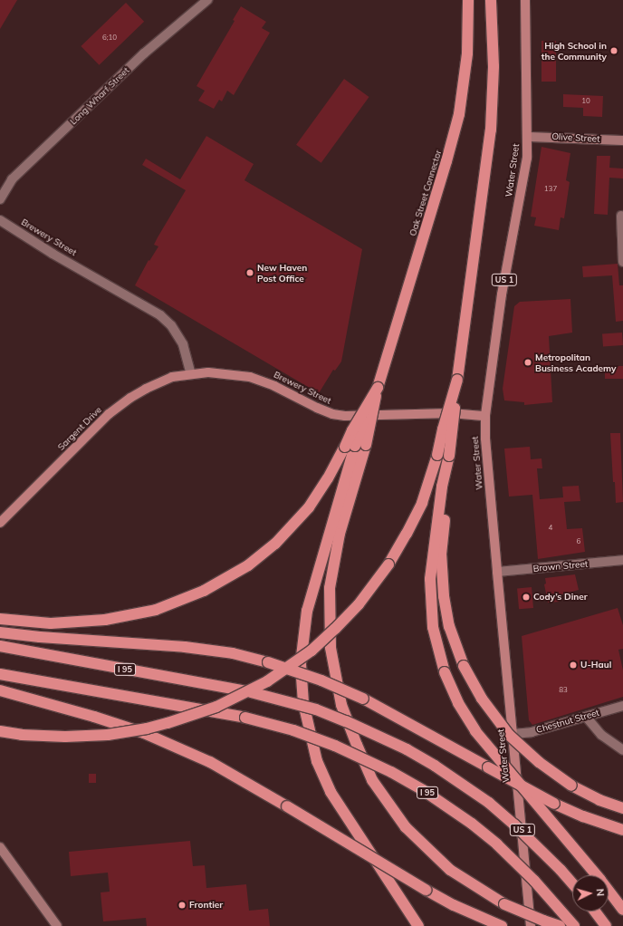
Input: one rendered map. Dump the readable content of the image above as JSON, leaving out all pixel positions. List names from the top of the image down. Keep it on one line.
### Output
{"streets":{"highway":["Oak Street Connector","I 95"],"main road":["Olive Street","Water Street","Brewery Street","US 1","Sargent Drive"],"street":["Long Wharf Street","Brown Street","Chestnut Street"]},"crossings":[["Olive Street","Water Street"],["Water Street","Brewery Street"],["Water Street","Brown Street"],["Water Street","Chestnut Street"],["Brewery Street","Sargent Drive"]],"places":["High School in the Community","New Haven Post Office","Metropolitan Business Academy","Cody’s Diner","U-Haul","Frontier"],"house_numbers":["6;10","10","137","4","6","83"],"north":"right"}
